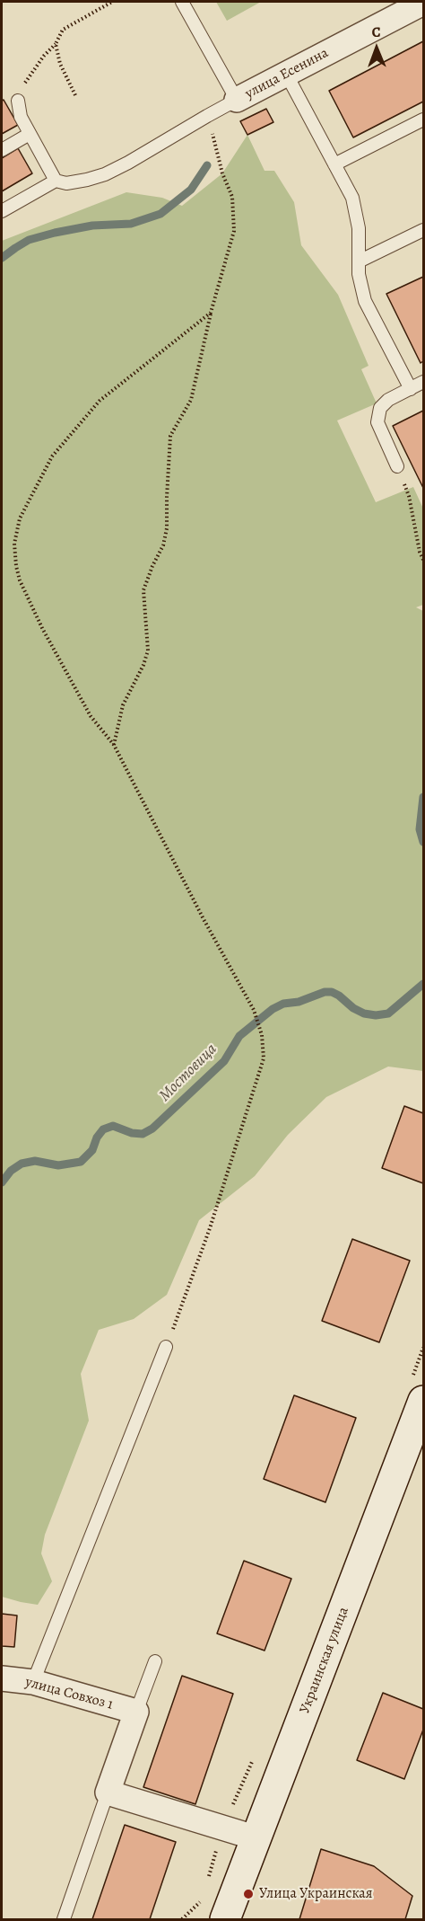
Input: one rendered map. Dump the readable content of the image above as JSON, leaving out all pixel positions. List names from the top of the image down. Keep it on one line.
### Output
{"streets":{"main road":["Украинская улица"],"street":["улица Есенина","улица Совхоз 1"]},"water":["Мостовица"],"places":["Улица Украинская"],"north":"top"}
